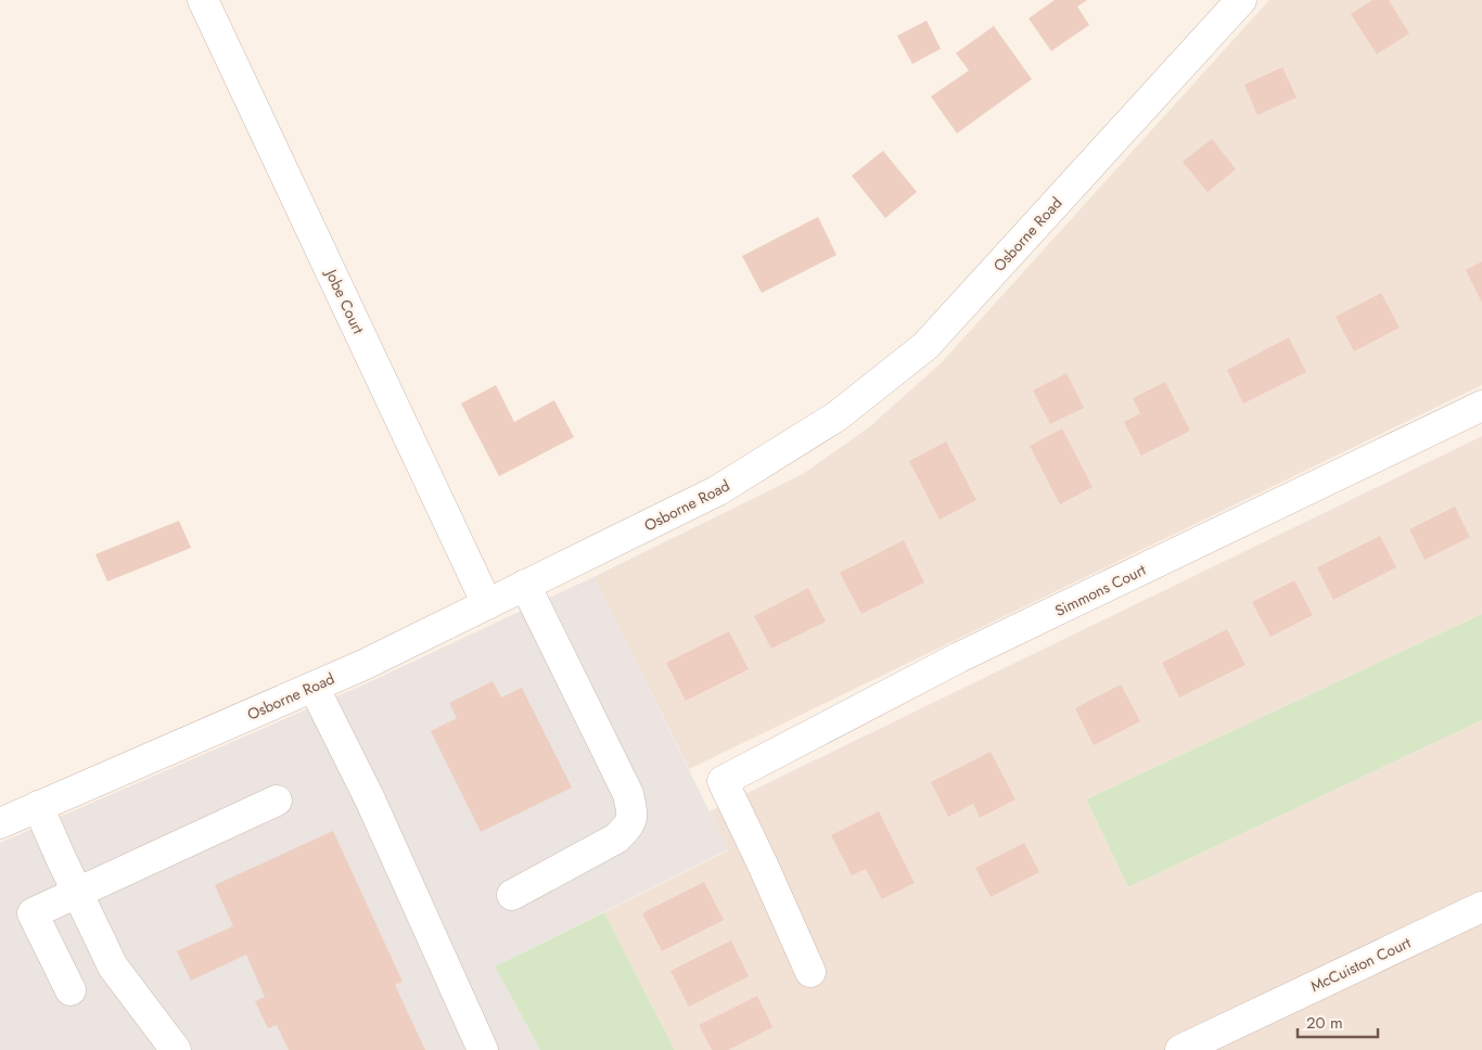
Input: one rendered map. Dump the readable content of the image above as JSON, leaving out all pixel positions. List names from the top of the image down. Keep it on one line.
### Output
{"streets":{"street":["Osborne Road","Jobe Court","Simmons Court","McCuiston Court"]},"crossings":[["Osborne Road","Jobe Court"]],"scale_bar":"20 m"}
